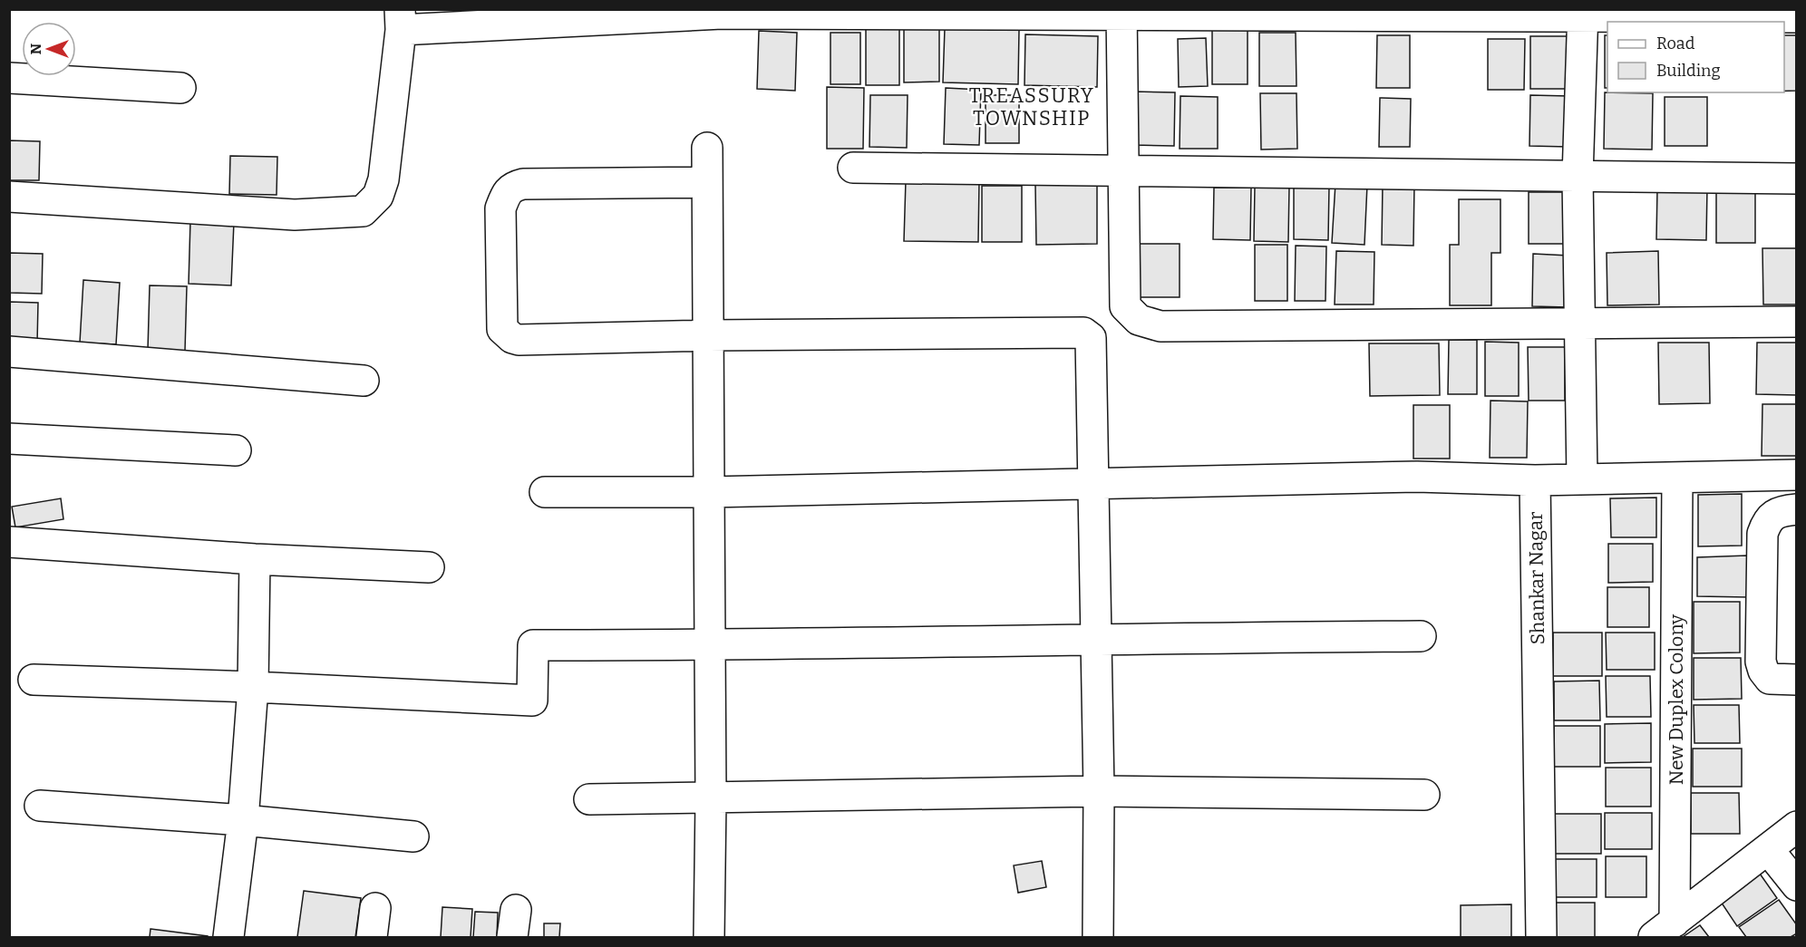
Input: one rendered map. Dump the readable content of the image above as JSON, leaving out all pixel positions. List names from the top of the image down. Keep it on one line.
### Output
{"streets":{"street":["Shankar Nagar","New Duplex Colony"]},"districts":["TREASSURY TOWNSHIP"],"legend":["Road","Building"],"north":"left"}
